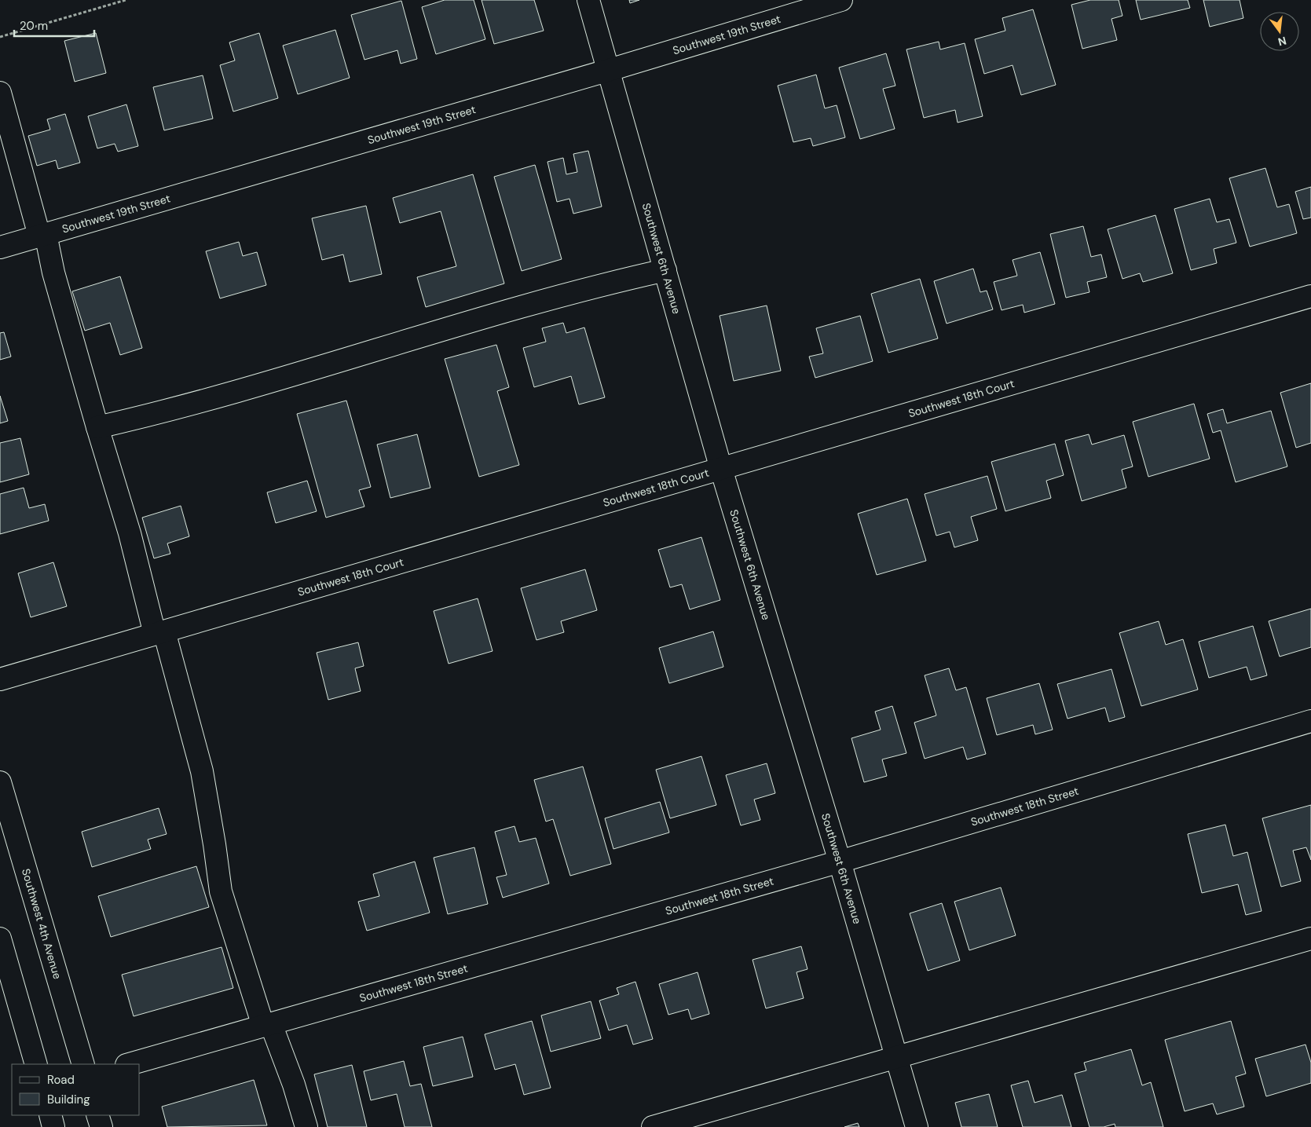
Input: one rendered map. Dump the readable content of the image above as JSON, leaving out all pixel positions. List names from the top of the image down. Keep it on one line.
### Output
{"streets":{"street":["Southwest 19th Street","Southwest 6th Avenue","Southwest 18th Court","Southwest 18th Street","Southwest 4th Avenue"]},"crossings":[["Southwest 19th Street","Southwest 6th Avenue"],["Southwest 6th Avenue","Southwest 18th Court"],["Southwest 6th Avenue","Southwest 18th Street"]],"legend":["Road","Building"],"scale_bar":"20 m","north":"bottom"}
